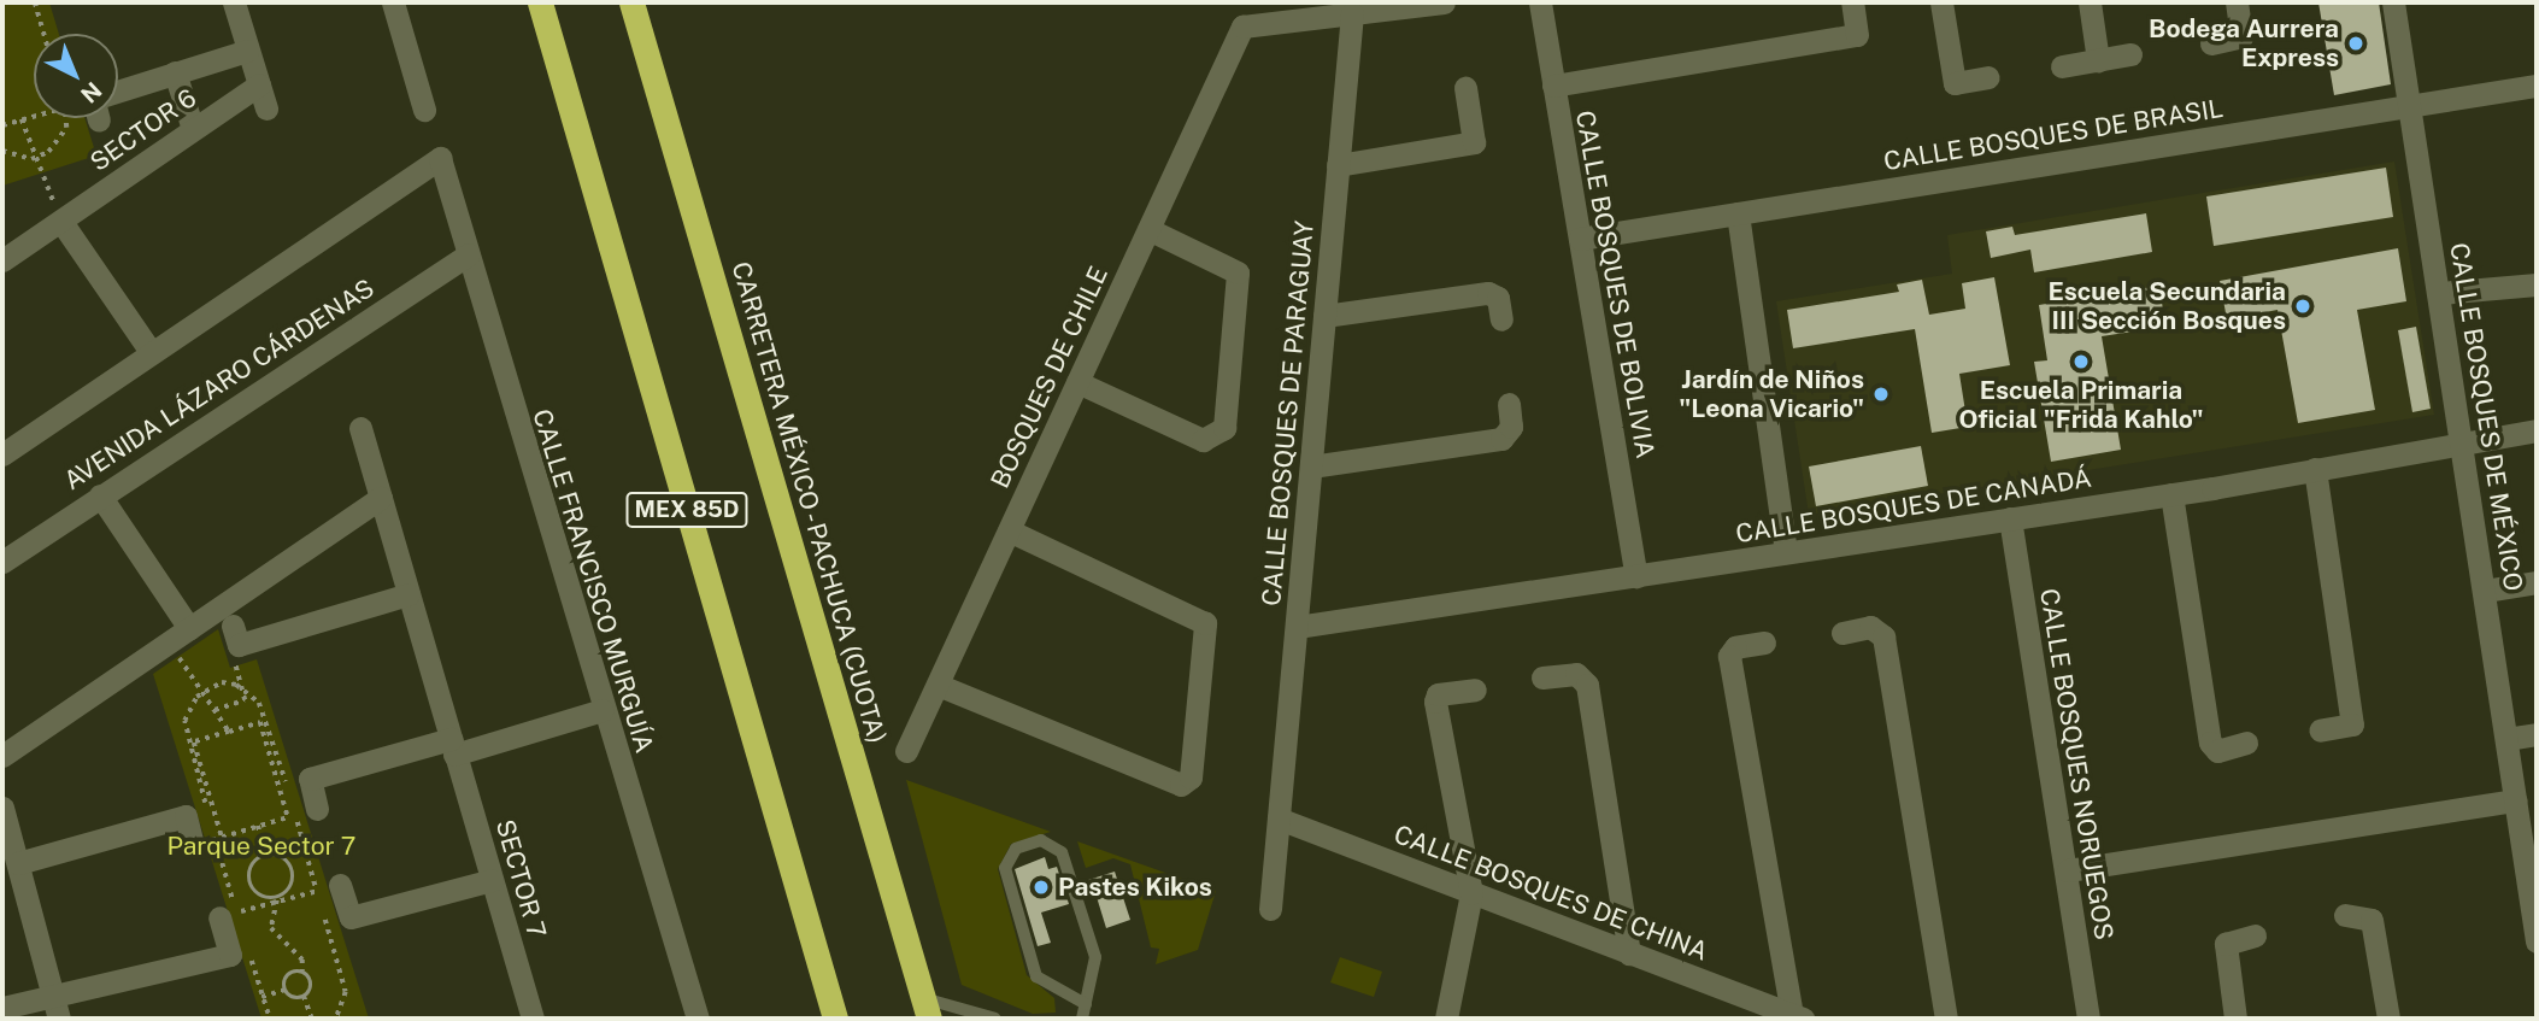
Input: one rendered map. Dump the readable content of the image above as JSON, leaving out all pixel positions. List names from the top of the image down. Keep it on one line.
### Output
{"streets":{"highway":["CARRETERA MÉXICO - PACHUCA (CUOTA)","MEX 85D"],"street":["SECTOR 6","CALLE BOSQUES DE BRASIL","CALLE BOSQUES DE BOLIVIA","BOSQUES DE CHILE","AVENIDA LÁZARO CÁRDENAS","CALLE BOSQUES DE PARAGUAY","CALLE BOSQUES DE MÉXICO","CALLE BOSQUES DE CANADÁ","CALLE FRANCISCO MURGUÍA","CALLE BOSQUES NORUEGOS","SECTOR 7","CALLE BOSQUES DE CHINA"]},"crossings":[["CALLE BOSQUES DE BRASIL","CALLE BOSQUES DE BOLIVIA"],["CALLE BOSQUES DE BRASIL","CALLE BOSQUES DE MÉXICO"],["CALLE BOSQUES DE BOLIVIA","CALLE BOSQUES DE CANADÁ"],["BOSQUES DE CHILE","CALLE BOSQUES DE PARAGUAY"],["AVENIDA LÁZARO CÁRDENAS","CALLE FRANCISCO MURGUÍA"],["CALLE BOSQUES DE PARAGUAY","CALLE BOSQUES DE CANADÁ"],["CALLE BOSQUES DE PARAGUAY","CALLE BOSQUES DE CHINA"],["CALLE BOSQUES DE MÉXICO","CALLE BOSQUES DE CANADÁ"],["CALLE BOSQUES DE CANADÁ","CALLE BOSQUES NORUEGOS"]],"parks":["Parque Sector 7"],"places":["Bodega Aurrera Express","Escuela Secundaria III Sección Bosques","Escuela Primaria Oficial \"Frida Kahlo\"","Jardín de Niños \"Leona Vicario\"","Pastes Kikos"],"north":"bottom right"}
